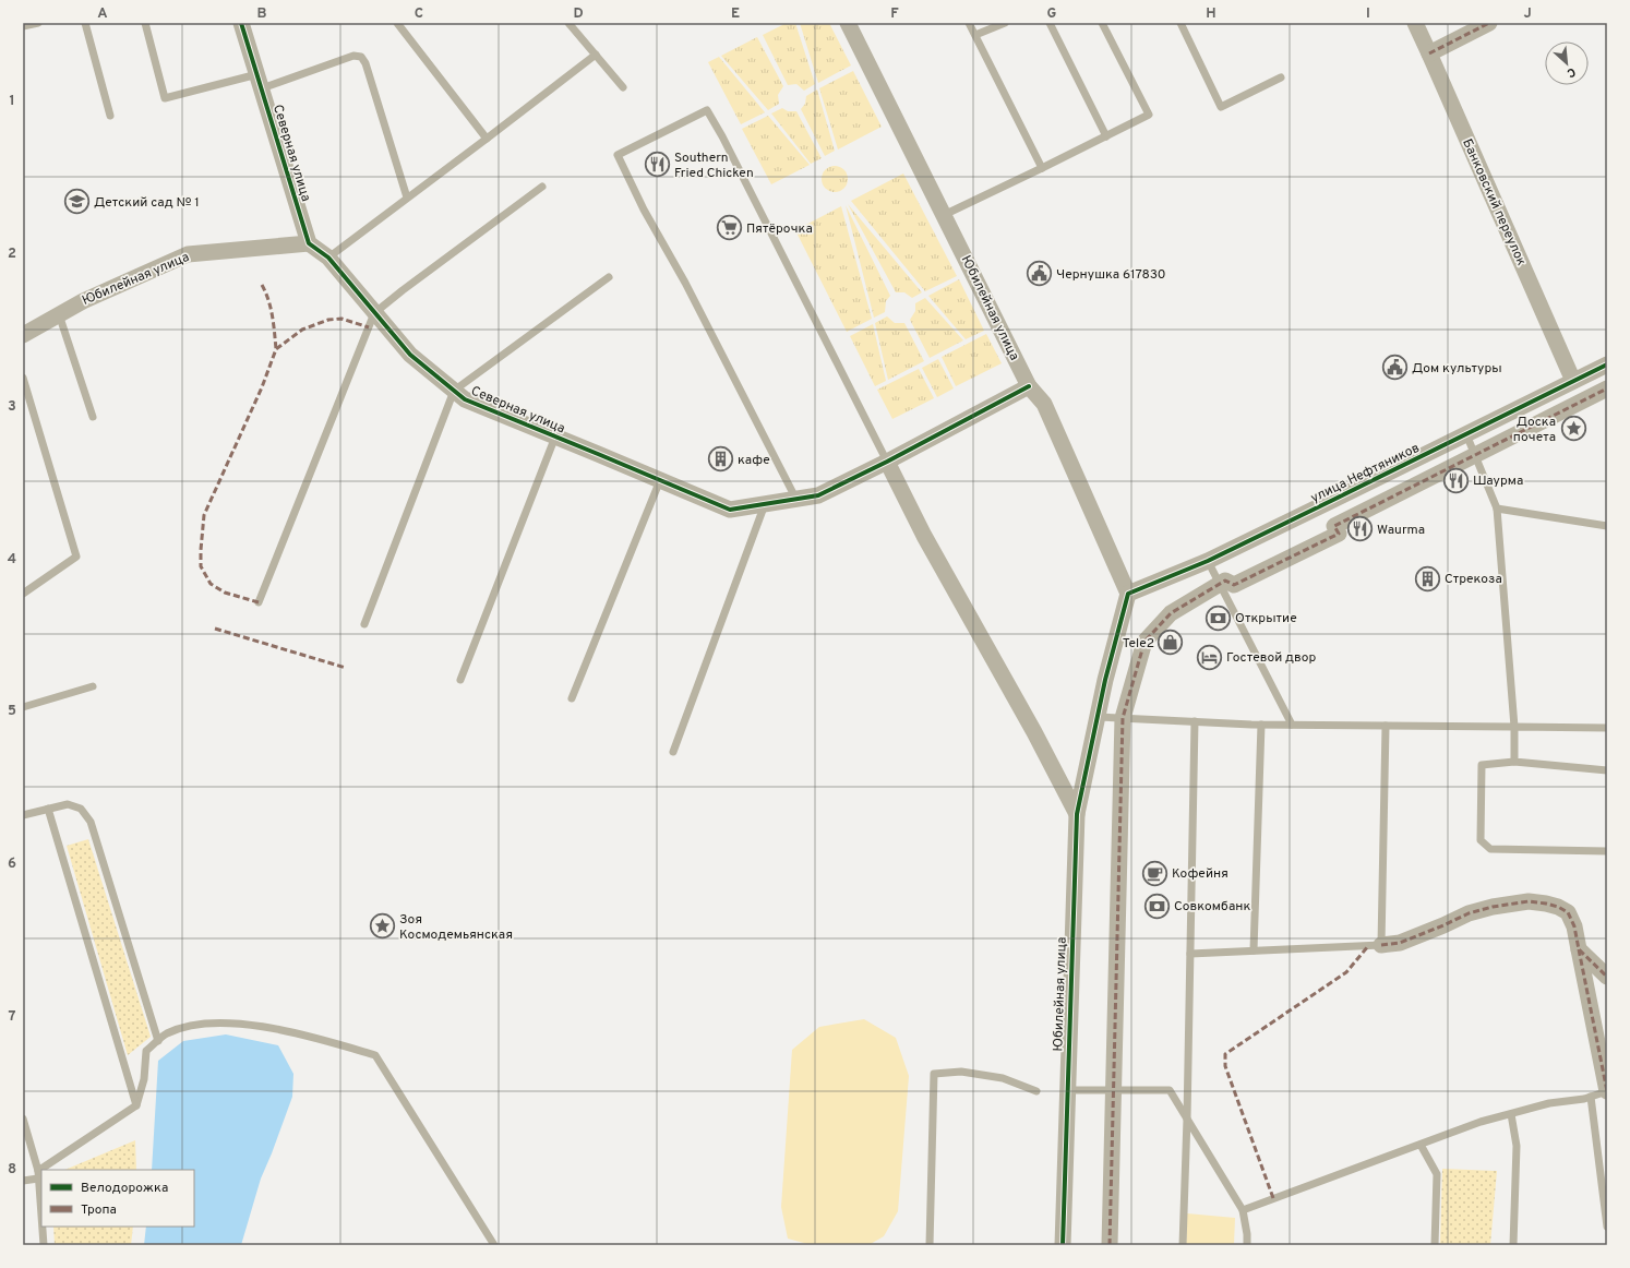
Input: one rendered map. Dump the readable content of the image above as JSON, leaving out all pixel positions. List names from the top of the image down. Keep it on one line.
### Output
{"streets":{"street":["Северная улица","Банковский переулок","Юбилейная улица","улица Нефтяников"]},"crossings":[["Северная улица","Юбилейная улица"],["Банковский переулок","улица Нефтяников"],["Юбилейная улица","улица Нефтяников"]],"places":{"restaurant":["Southern Fried Chicken","Шаурма","Waurma"],"school or university":["Детский сад № 1"],"supermarket":["Пятёрочка"],"public building":["Чернушка 617830","Дом культуры"],"place":["Доска почета","Зоя Космодемьянская"],"building":["кафе","Стрекоза"],"bank":["Открытие","Совкомбанк"],"shop":["Tele2"],"hotel":["Гостевой двор"],"cafe":["Кофейня"]},"legend":["Велодорожка","Тропа"],"north":"bottom right","grid":{"columns":["A","B","C","D","E","F","G","H","I","J"],"rows":["1","2","3","4","5","6","7","8"]}}
